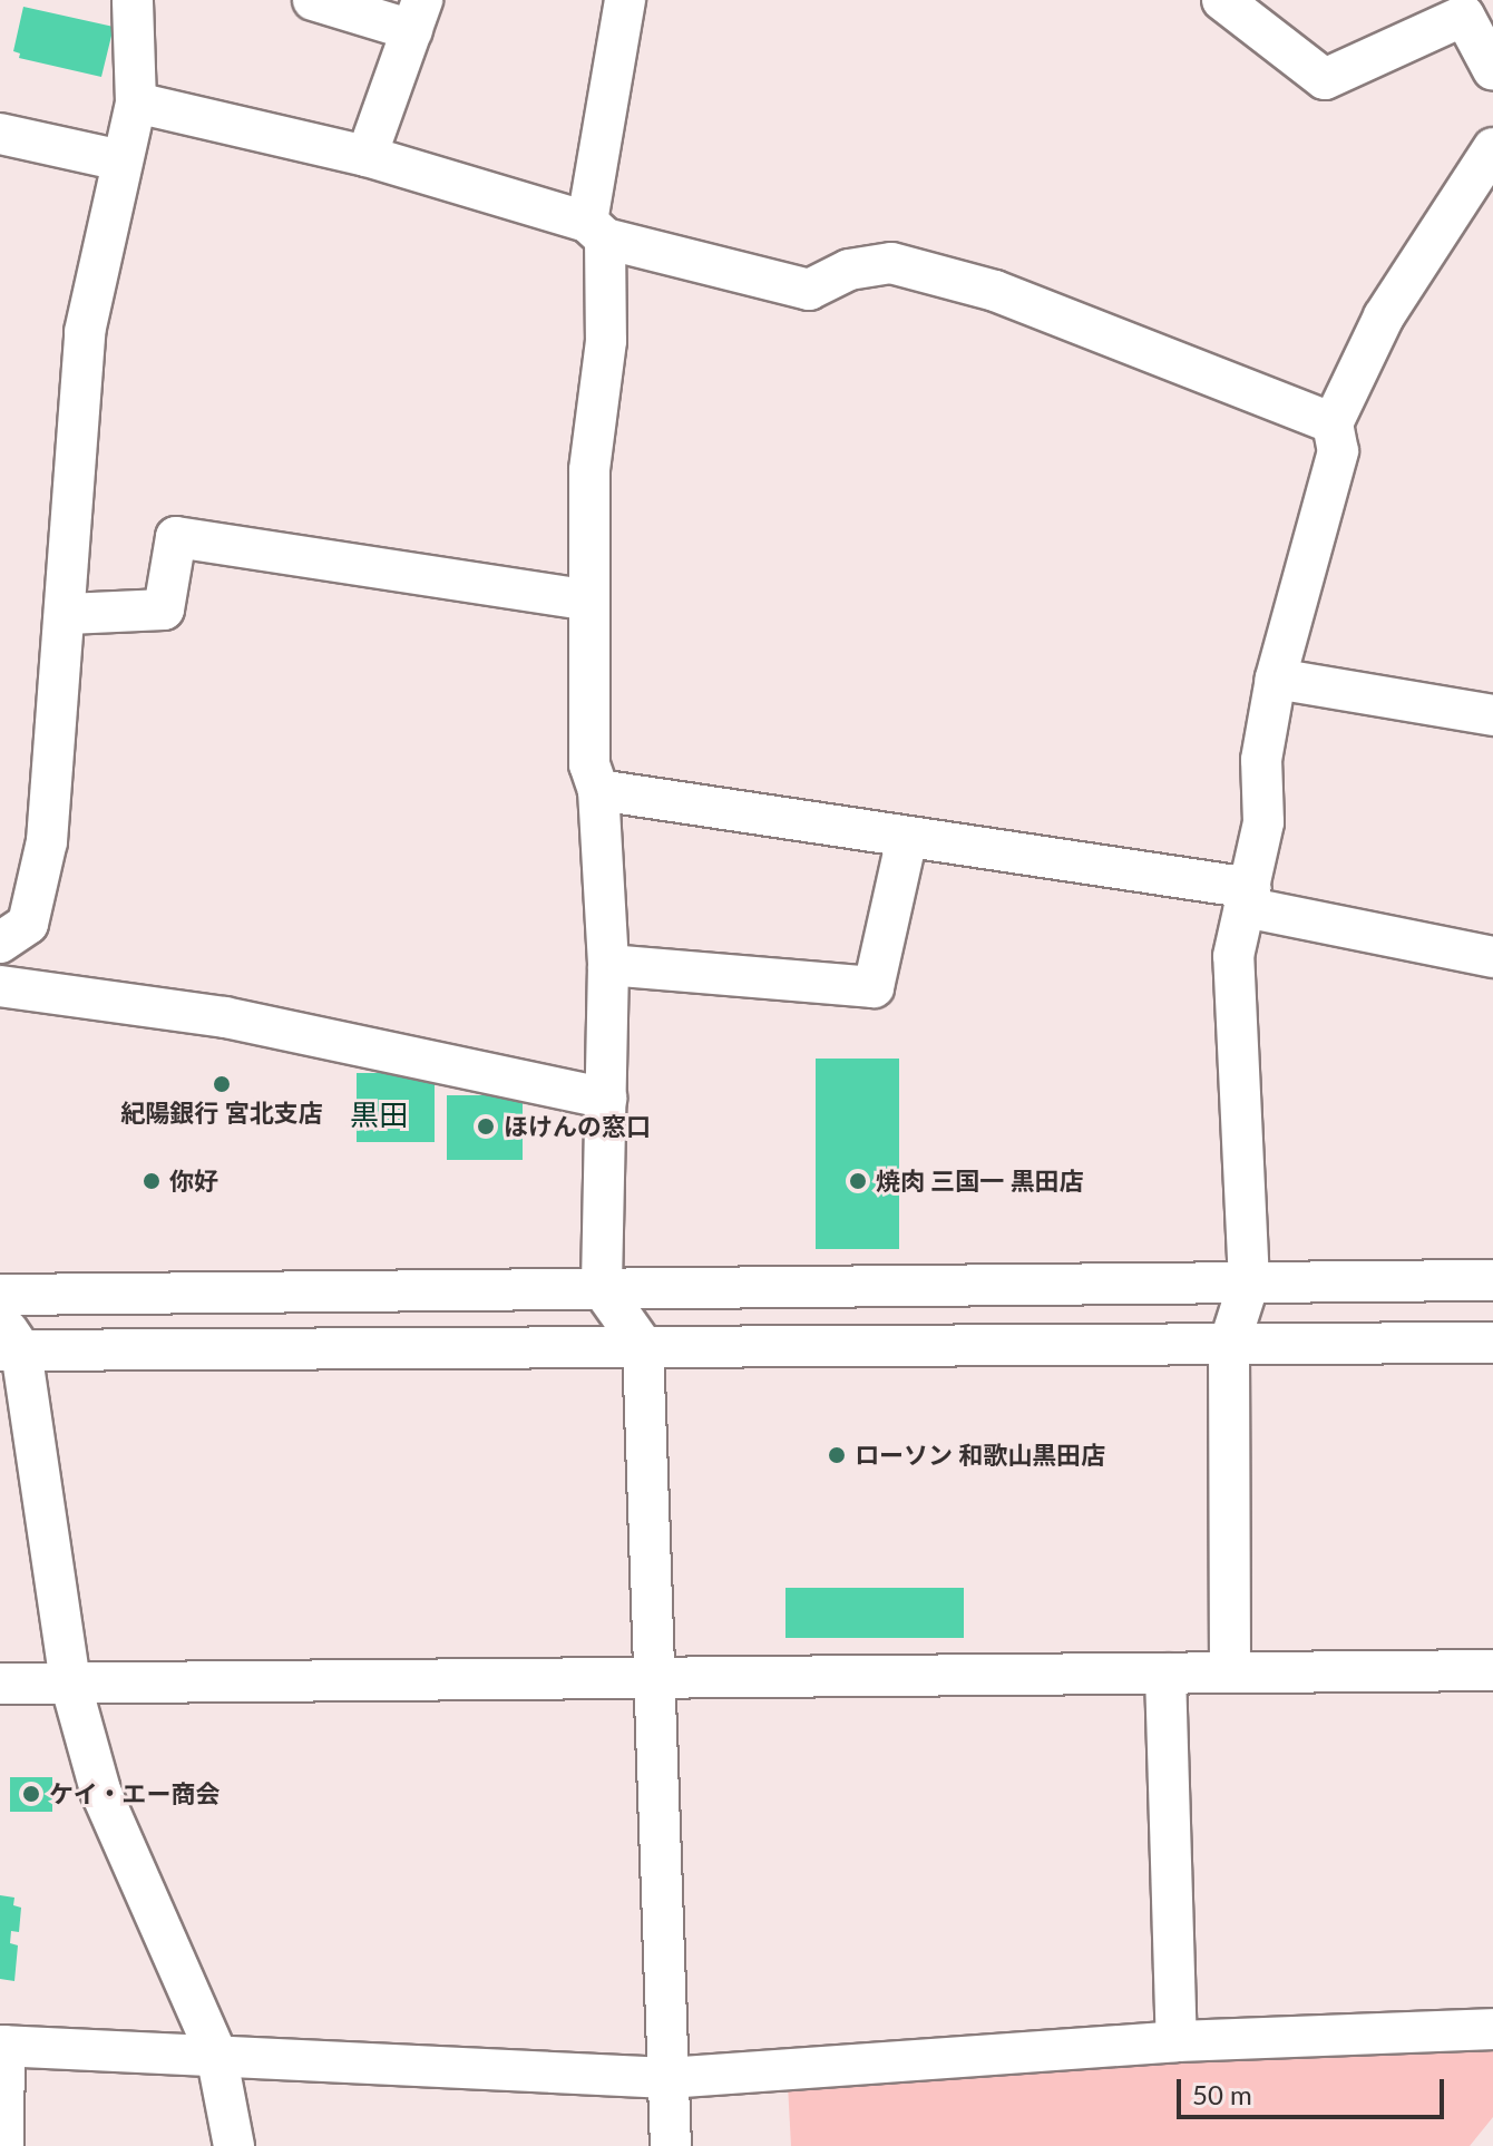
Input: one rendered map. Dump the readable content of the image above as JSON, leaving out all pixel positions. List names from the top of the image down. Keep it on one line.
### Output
{"districts":["黒田"],"places":["紀陽銀行 宮北支店","ほけんの窓口","你好","焼肉 三国一 黒田店","ローソン 和歌山黒田店","ケイ・エー商会"],"scale_bar":"50 m"}
